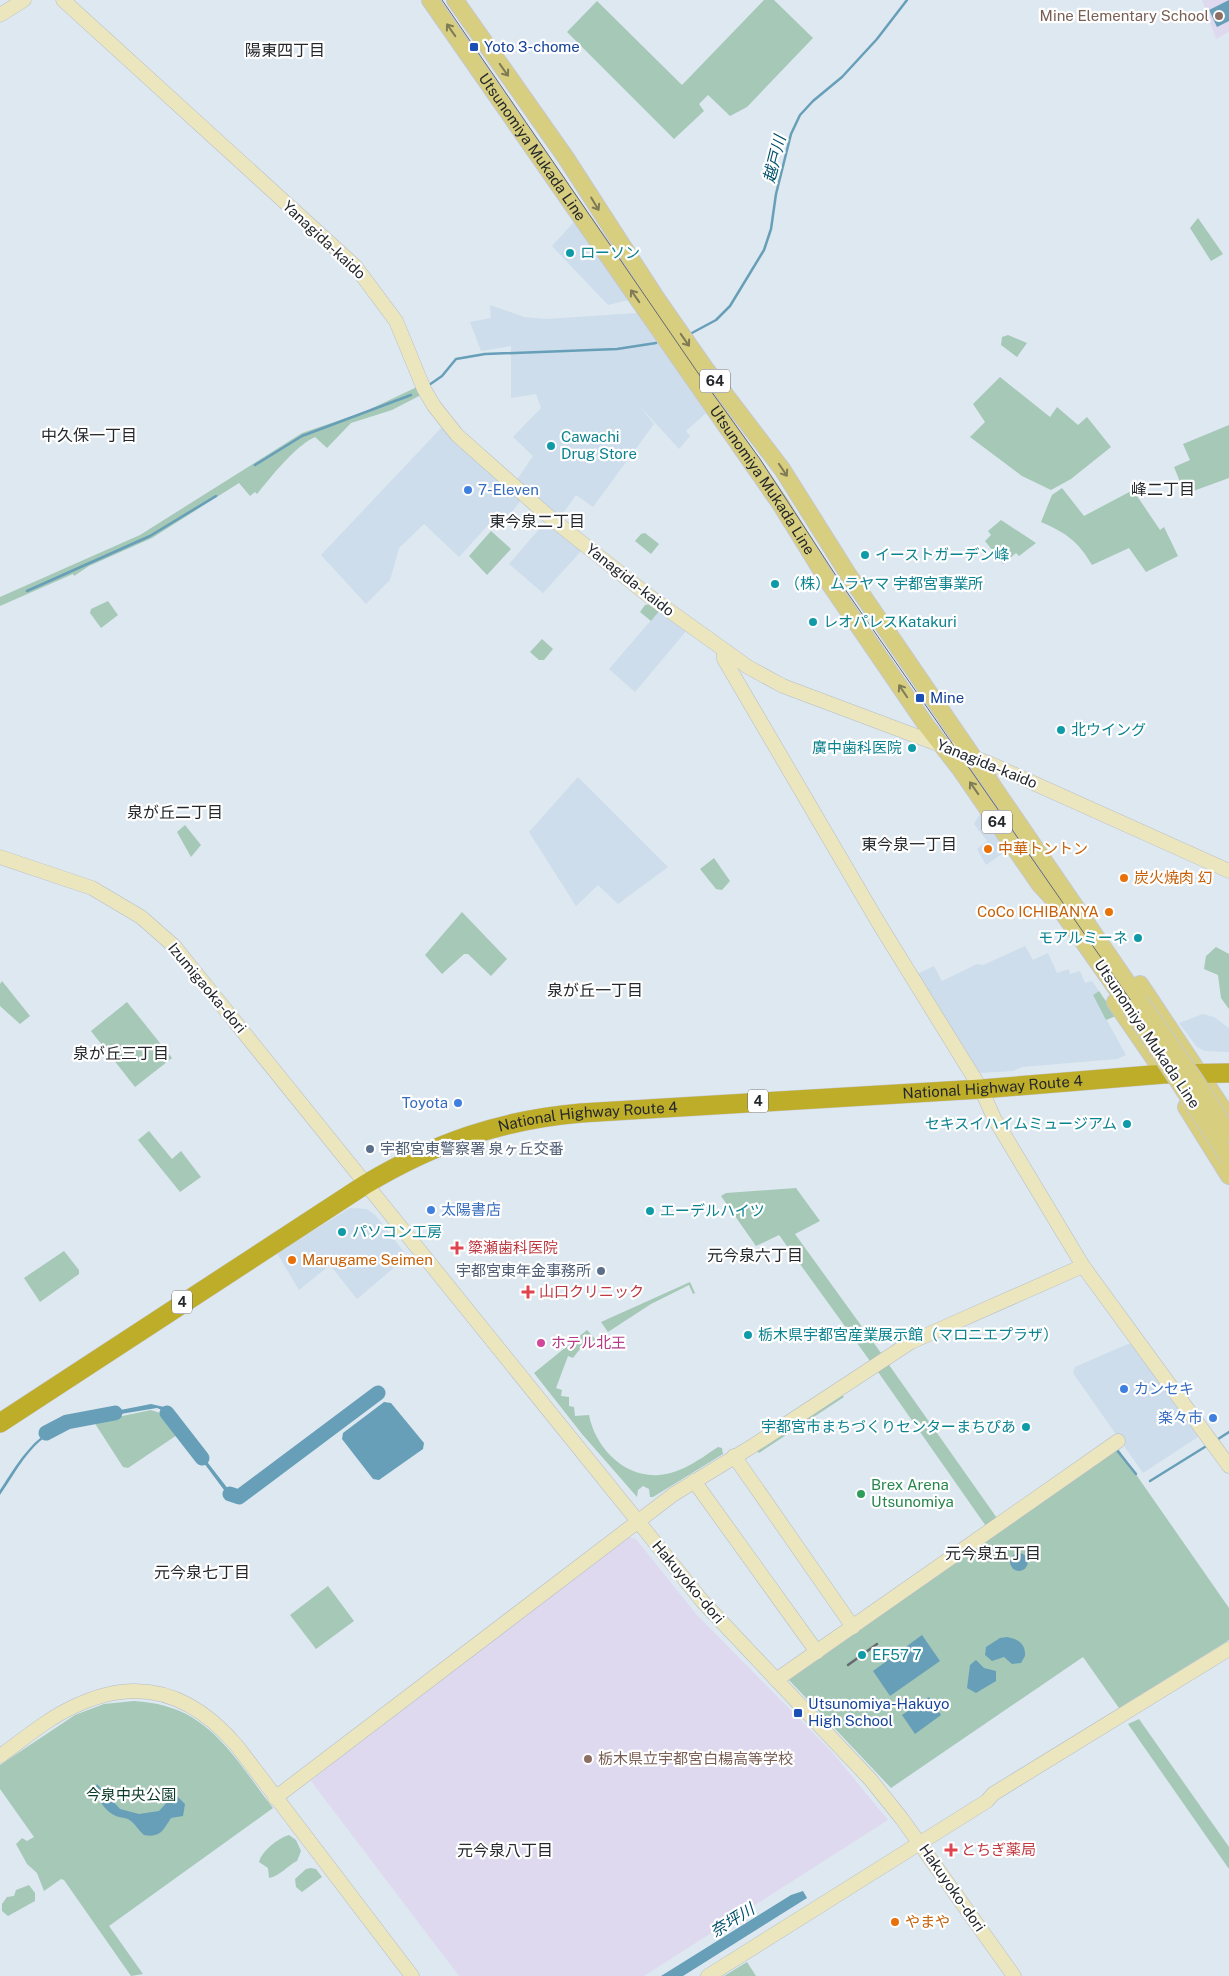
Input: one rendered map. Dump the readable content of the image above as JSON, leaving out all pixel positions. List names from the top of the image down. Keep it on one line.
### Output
{"streets":{"highway":["National Highway Route 4","4"],"main road":["Utsunomiya Mukada Line","64"],"street":["Yanagida-kaido","Izumigaoka-dori","Hakuyoko-dori"]},"crossings":[["Utsunomiya Mukada Line","Yanagida-kaido"],["Izumigaoka-dori","National Highway Route 4"],["Izumigaoka-dori","Hakuyoko-dori"],["National Highway Route 4","Hakuyoko-dori"]],"districts":["陽東四丁目","中久保一丁目","峰二丁目","東今泉二丁目","泉が丘二丁目","東今泉一丁目","泉が丘一丁目","泉が丘三丁目","元今泉六丁目","元今泉五丁目","元今泉七丁目","元今泉八丁目"],"water":["越戸川","奈坪川"],"parks":["今泉中央公園"],"places":{"other":["Mine Elementary School","ローソン","Cawachi Drug Store","7-Eleven","イーストガーデン峰","（株）ムラヤマ 宇都宮事業所","レオパレスKatakuri","北ウイング","廣中歯科医院","中華トントン","炭火焼肉 幻","CoCo ICHIBANYA","モアルミーネ","Toyota","セキスイハイムミュージアム","宇都宮東警察署 泉ヶ丘交番","太陽書店","エーデルハイツ","パソコン工房","Marugame Seimen","宇都宮東年金事務所","栃木県宇都宮産業展示館（マロニエプラザ）","ホテル北王","カンセキ","楽々市","宇都宮市まちづくりセンターまちぴあ","Brex Arena Utsunomiya","EF57 7","栃木県立宇都宮白楊高等学校","やまや"],"transit":["Yoto 3-chome","Mine","Utsunomiya-Hakuyo High School"],"health":["簗瀬歯科医院","山口クリニック","とちぎ薬局"]}}
